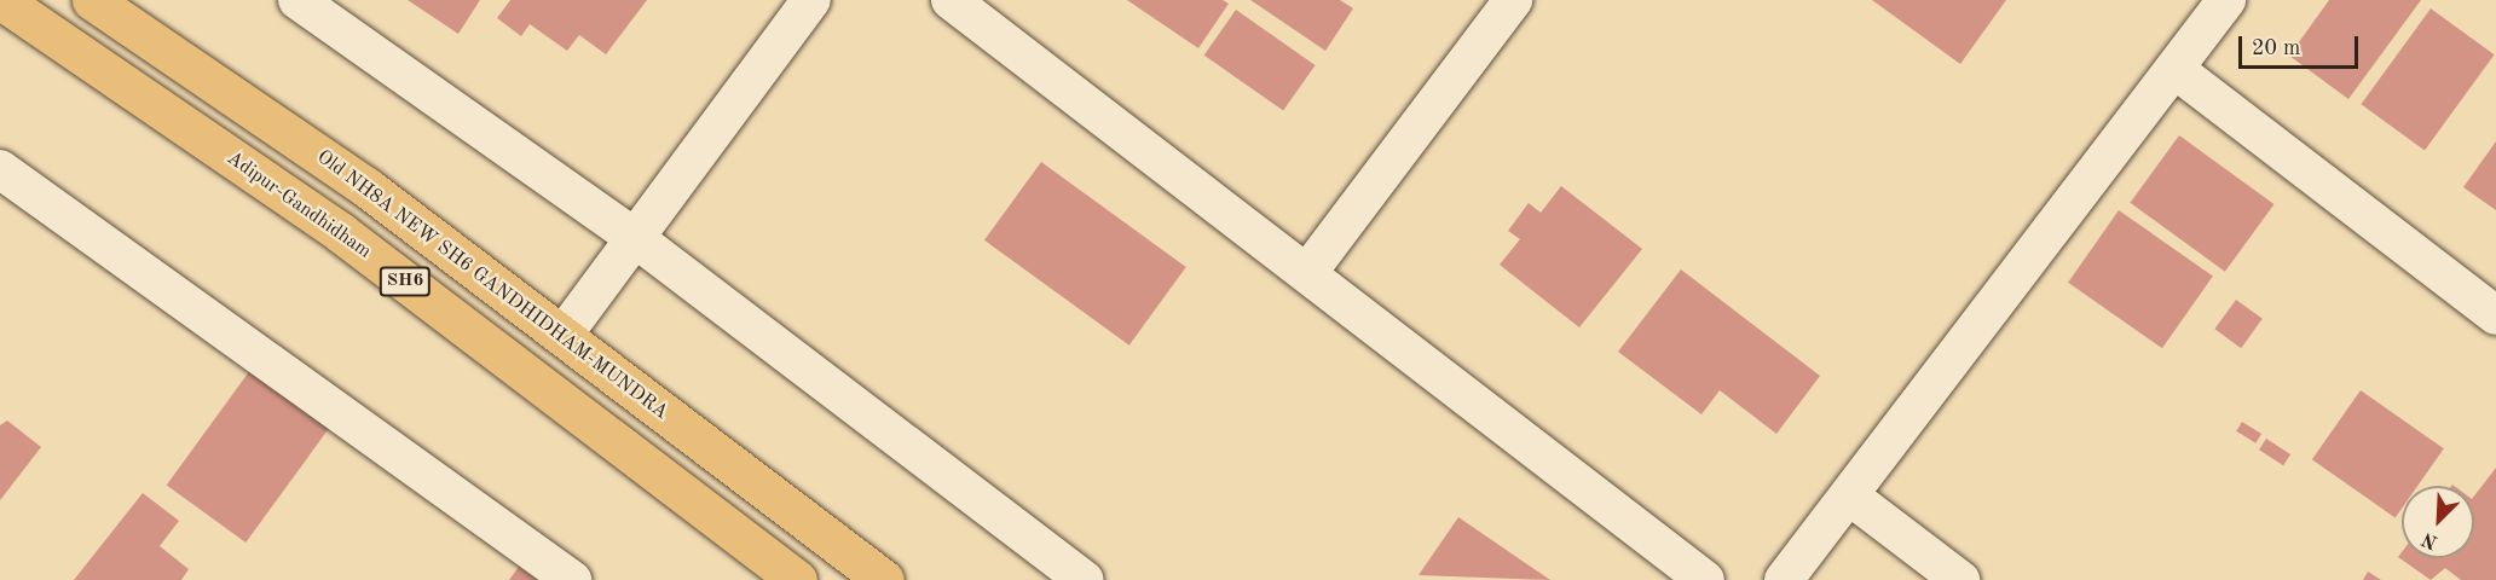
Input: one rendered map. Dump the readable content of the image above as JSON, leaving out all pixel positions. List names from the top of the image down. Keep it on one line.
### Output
{"streets":{"main road":["Adipur-Gandhidham","SH6","Old NH8A NEW SH6 GANDHIDHAM-MUNDRA"]},"scale_bar":"20 m","north":"bottom left"}
